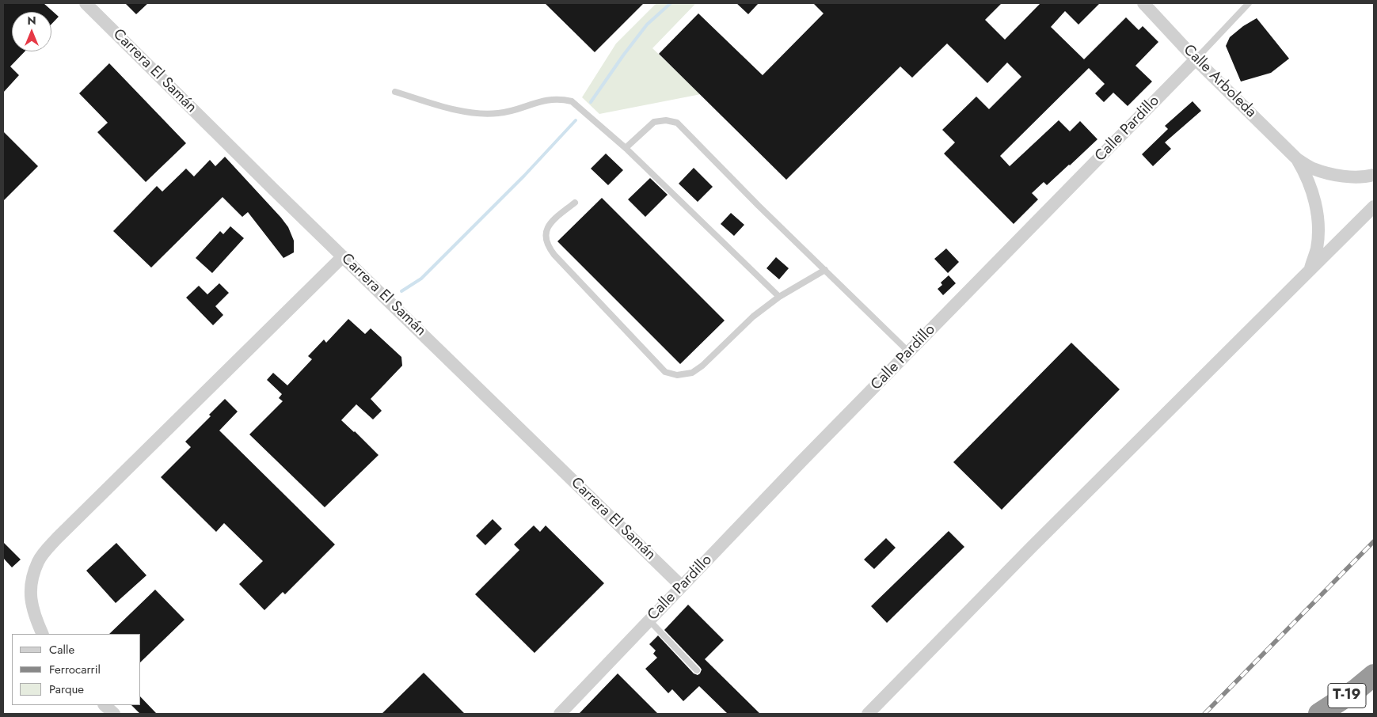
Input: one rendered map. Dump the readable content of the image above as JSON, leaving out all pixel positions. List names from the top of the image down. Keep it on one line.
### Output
{"streets":{"highway":["T-19"],"street":["Carrera El Samán","Calle Arboleda","Calle Pardillo"]},"crossings":[["Carrera El Samán","Calle Pardillo"],["Calle Arboleda","Calle Pardillo"]],"legend":["Calle","Ferrocarril","Parque"],"north":"top"}
